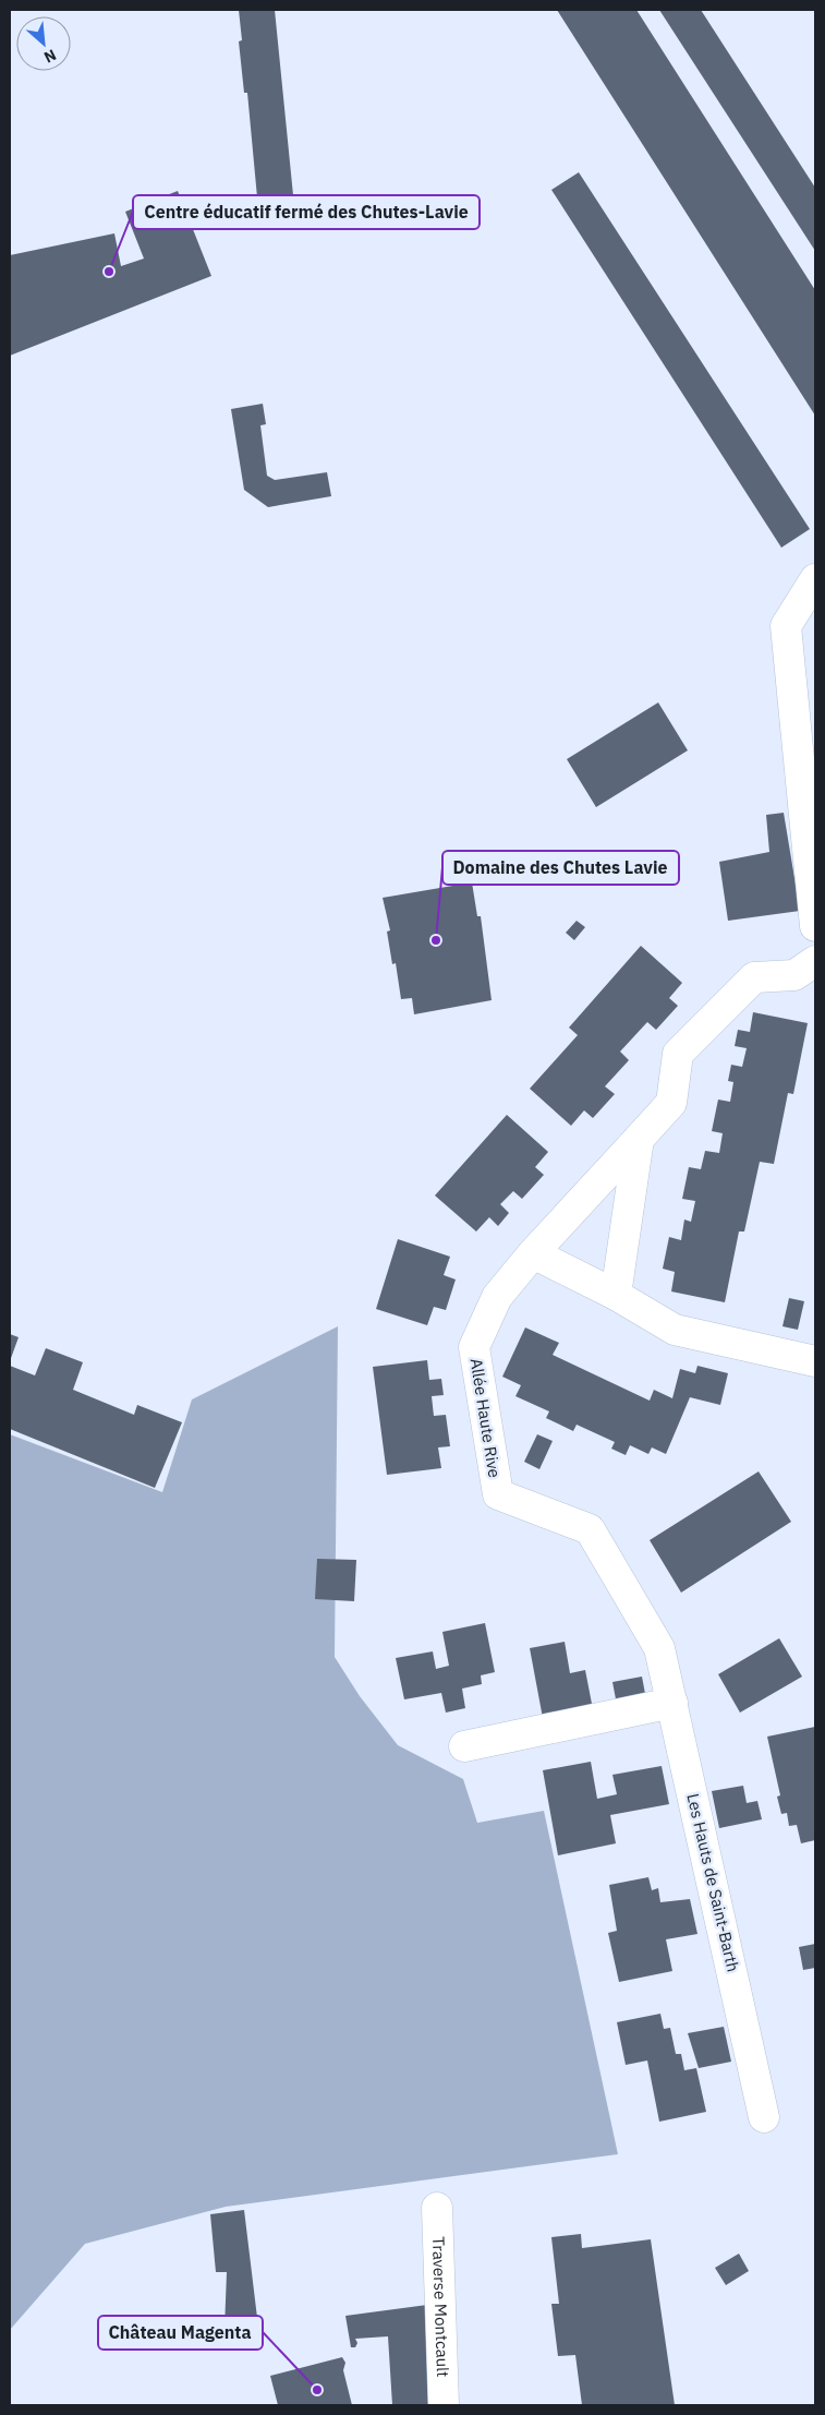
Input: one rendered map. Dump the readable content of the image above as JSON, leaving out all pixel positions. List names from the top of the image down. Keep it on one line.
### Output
{"streets":{"street":["Allée Haute Rive","Les Hauts de Saint-Barth","Traverse Montcault"]},"crossings":[["Allée Haute Rive","Les Hauts de Saint-Barth"]],"places":["Centre éducatif fermé des Chutes-Lavie","Domaine des Chutes Lavie","Château Magenta"],"north":"bottom right"}
